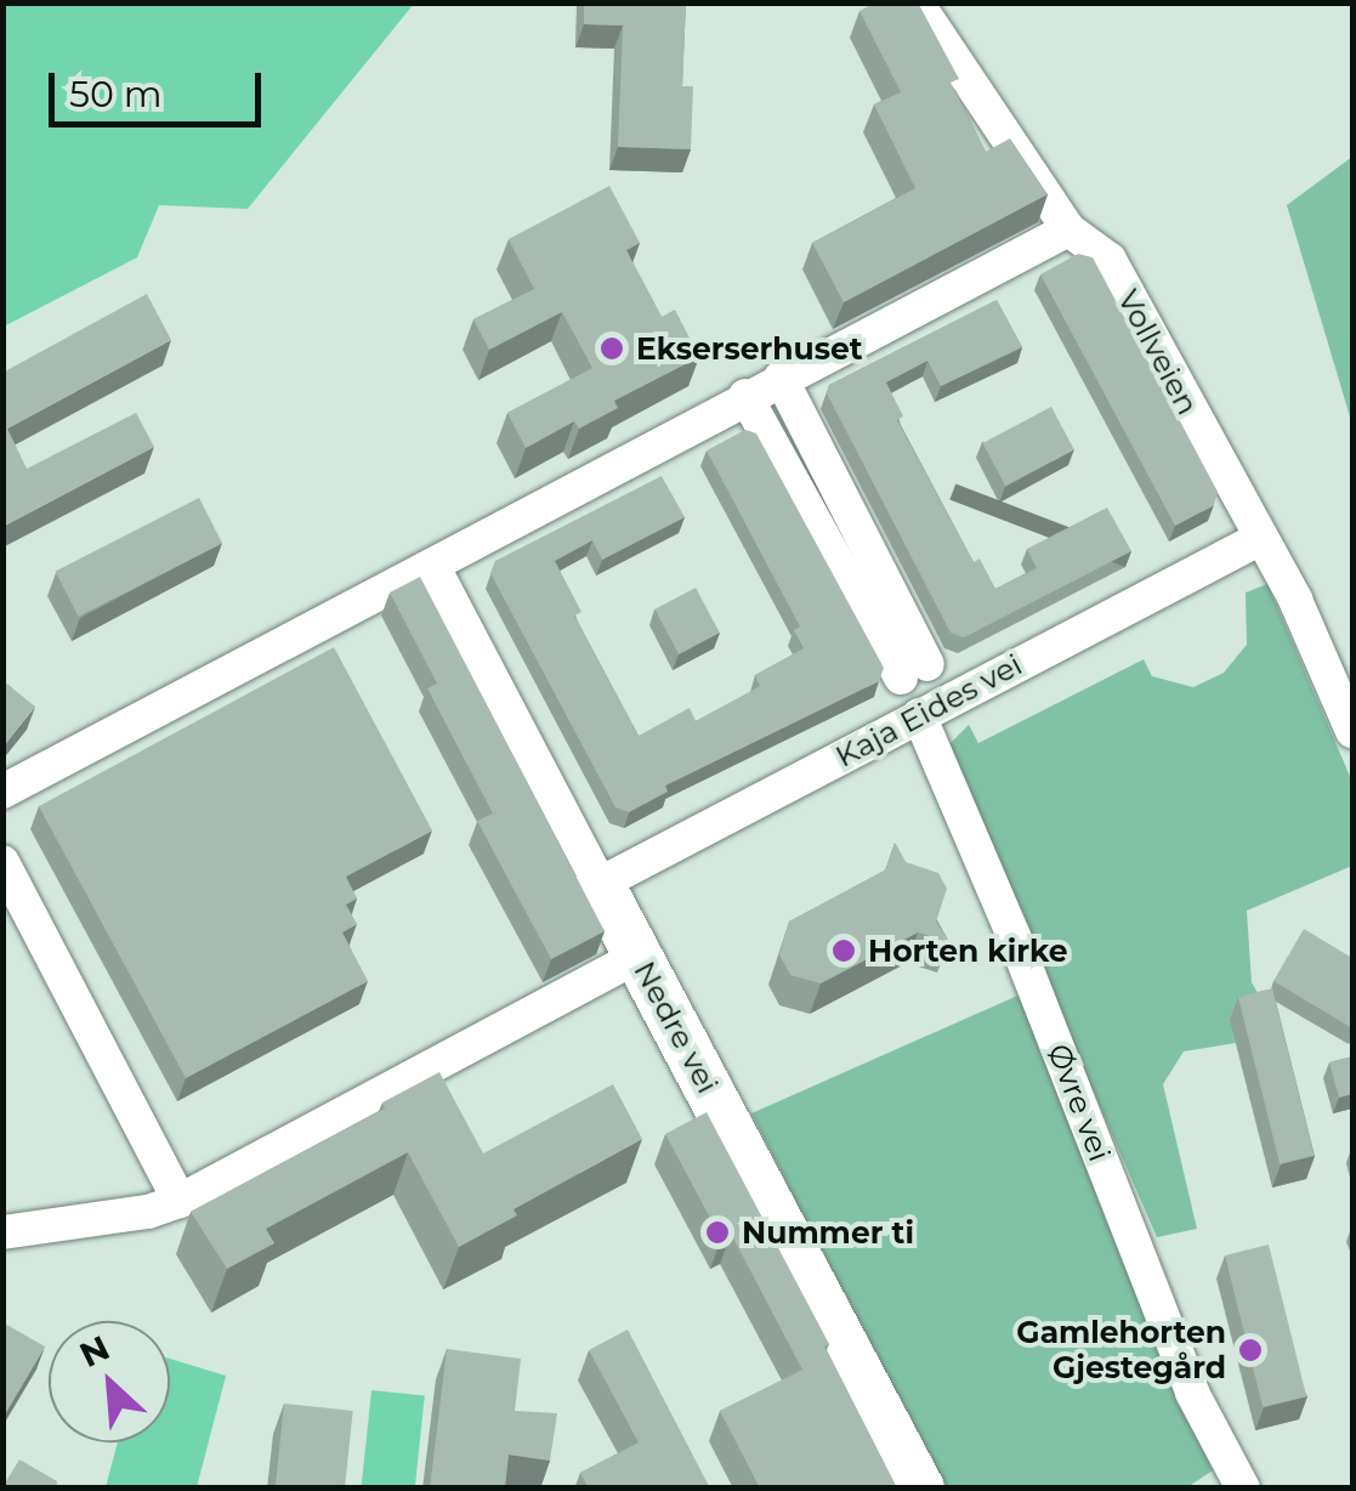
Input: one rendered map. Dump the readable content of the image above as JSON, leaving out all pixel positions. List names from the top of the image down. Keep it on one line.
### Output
{"streets":{"main road":["Nedre vei"],"street":["Vollveien","Kaja Eides vei","Øvre vei"]},"crossings":[["Vollveien","Kaja Eides vei"],["Kaja Eides vei","Nedre vei"],["Kaja Eides vei","Øvre vei"]],"places":["Ekserserhuset","Horten kirke","Nummer ti","Gamlehorten Gjestegård"],"scale_bar":"50 m","north":"top left"}
